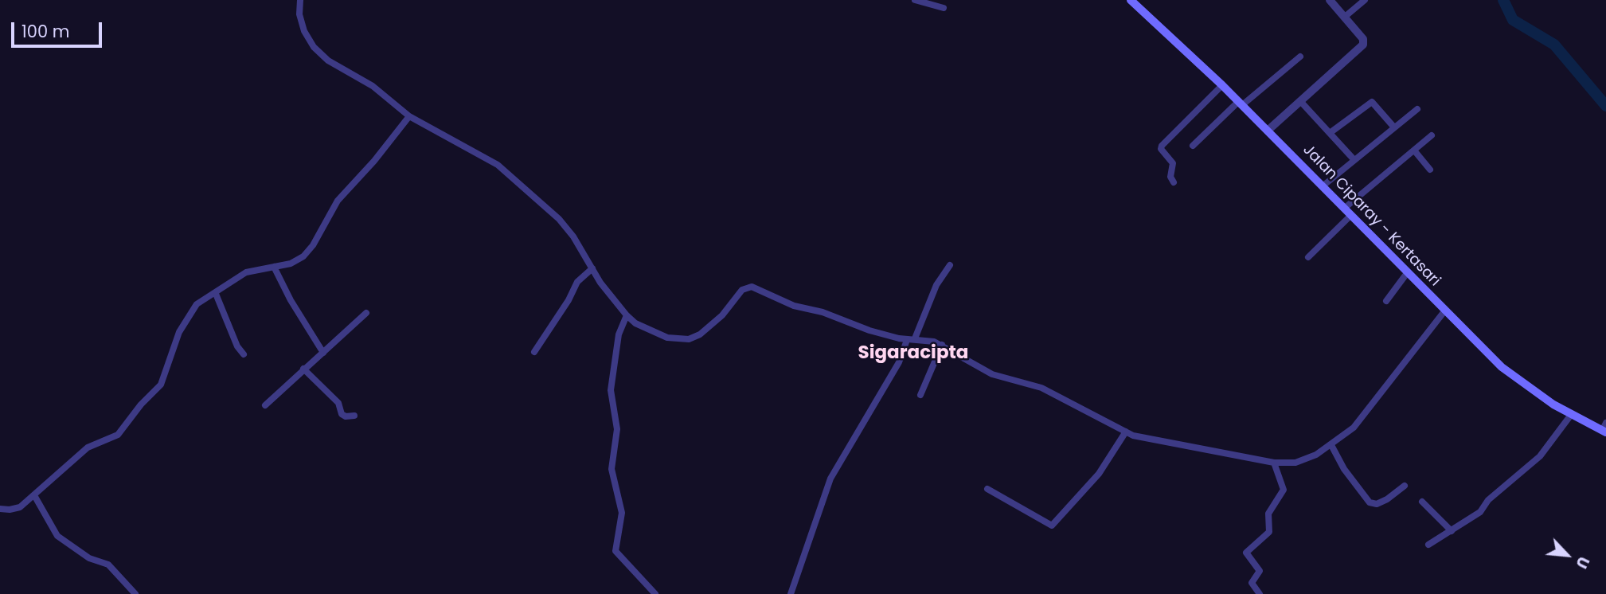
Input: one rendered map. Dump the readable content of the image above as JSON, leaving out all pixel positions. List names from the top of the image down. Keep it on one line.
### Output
{"streets":{"main road":["Jalan Ciparay - Kertasari"]},"districts":["Sigaracipta"],"scale_bar":"100 m","north":"bottom right"}
